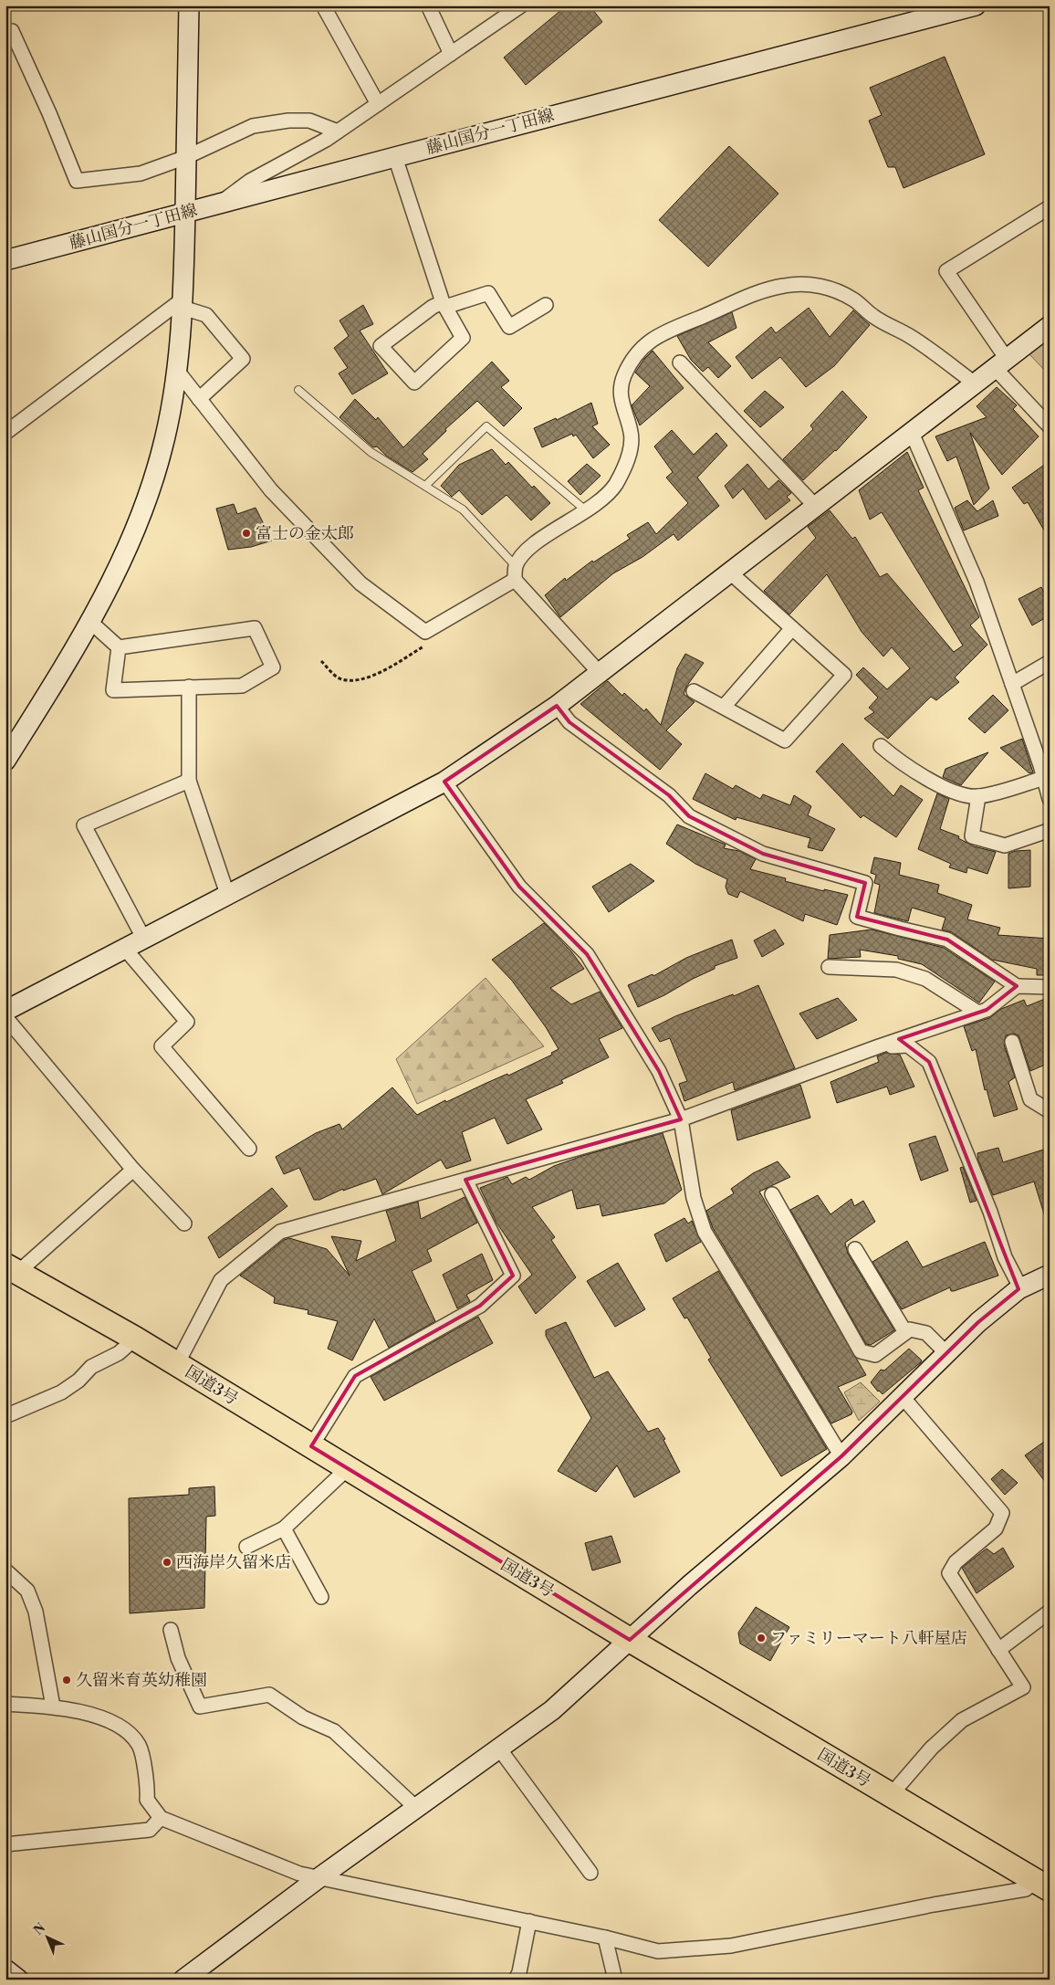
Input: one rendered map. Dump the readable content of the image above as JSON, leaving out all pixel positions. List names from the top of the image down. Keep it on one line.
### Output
{"streets":{"highway":["国道3号"],"street":["藤山国分一丁田線"]},"places":["富士の金太郎","西海岸久留米店","ファミリーマート八軒屋店","久留米育英幼稚園"],"north":"top left"}
